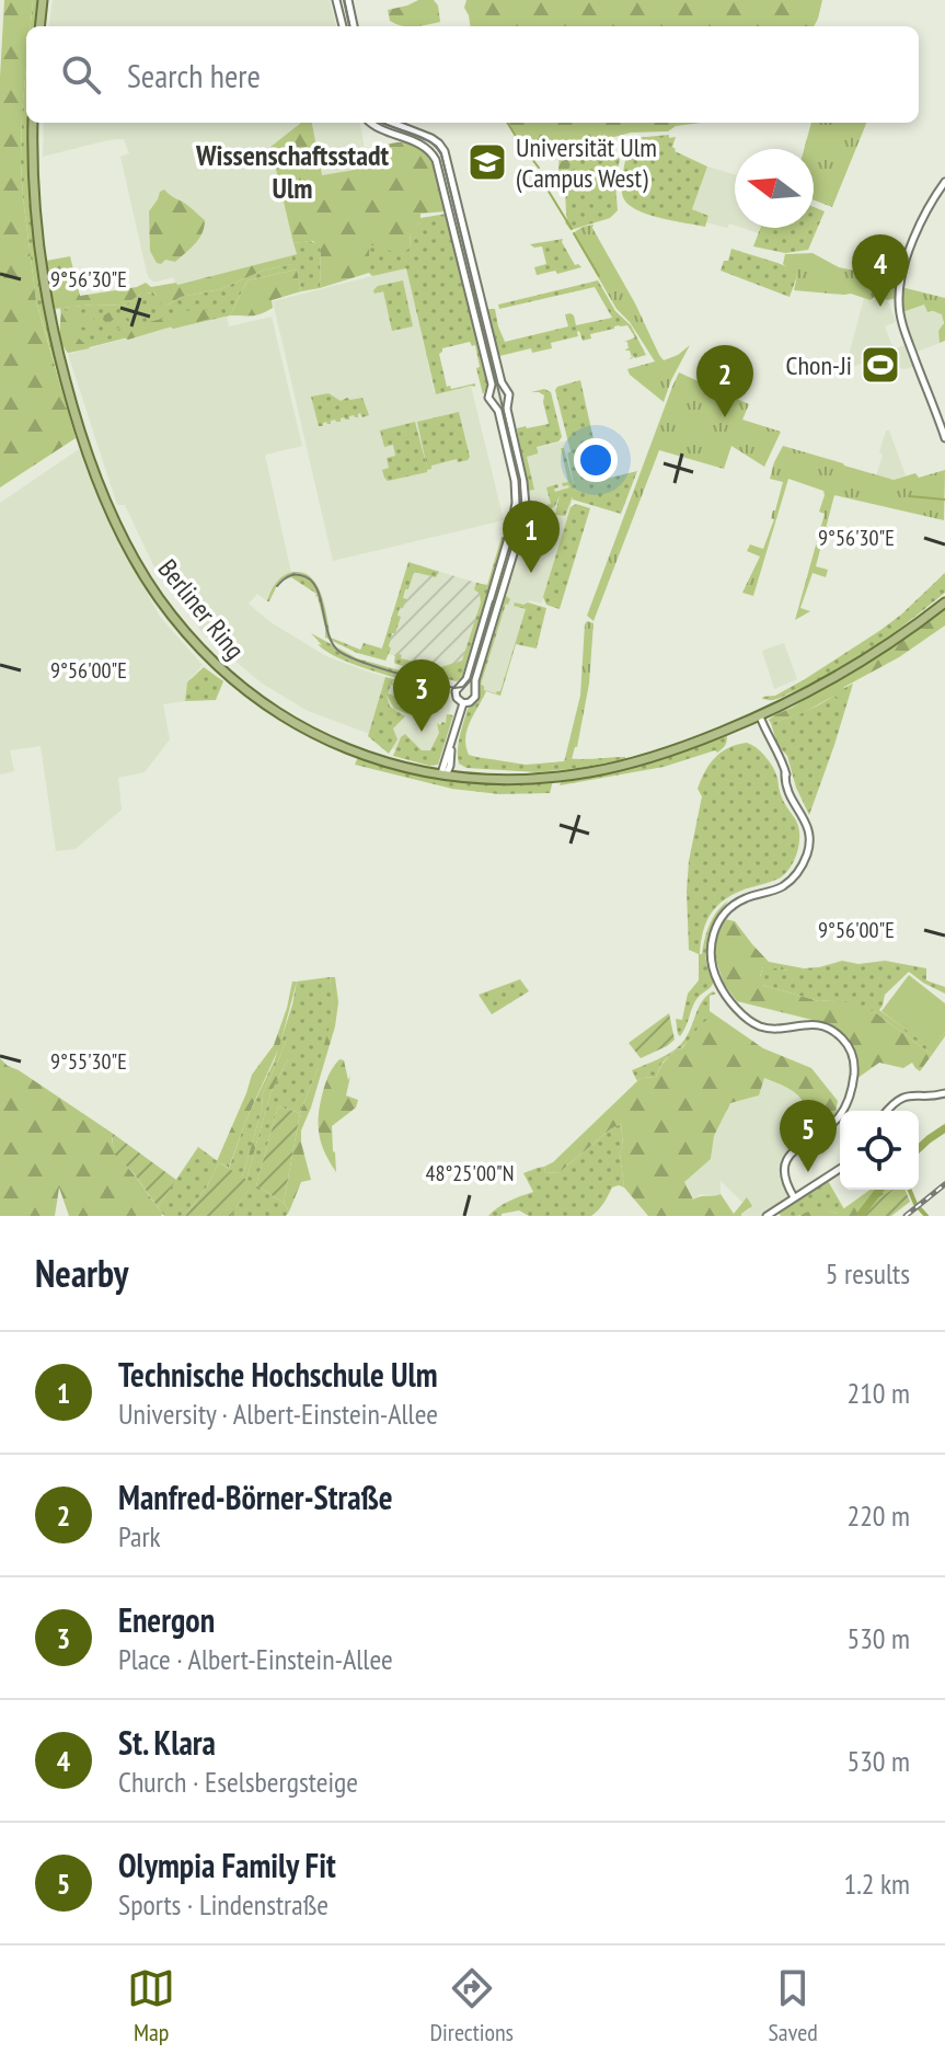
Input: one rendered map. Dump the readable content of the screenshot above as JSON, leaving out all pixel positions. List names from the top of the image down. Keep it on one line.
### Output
{"streets":{"main road":["Berliner Ring"]},"districts":["Wissenschaftsstadt Ulm"],"places":{"school or university":["Universität Ulm (Campus West)"],"sports":["Chon-Ji"]},"north":"left","page":{"search":"Search here","pins":["4","2","1","3","5"],"heading":["Nearby","5 results"],"list":[{"mark":"1","name":"Technische Hochschule Ulm","note":"University · Albert-Einstein-Allee","value":"210 m"},{"mark":"2","name":"Manfred-Börner-Straße","note":"Park","value":"220 m"},{"mark":"3","name":"Energon","note":"Place · Albert-Einstein-Allee","value":"530 m"},{"mark":"4","name":"St. Klara","note":"Church · Eselsbergsteige","value":"530 m"},{"mark":"5","name":"Olympia Family Fit","note":"Sports · Lindenstraße","value":"1.2 km"}],"nav":["Map","Directions","Saved"]},"coordinates":["9°56'30\"E","9°56'00\"E","9°55'30\"E","48°25'00\"N"]}
